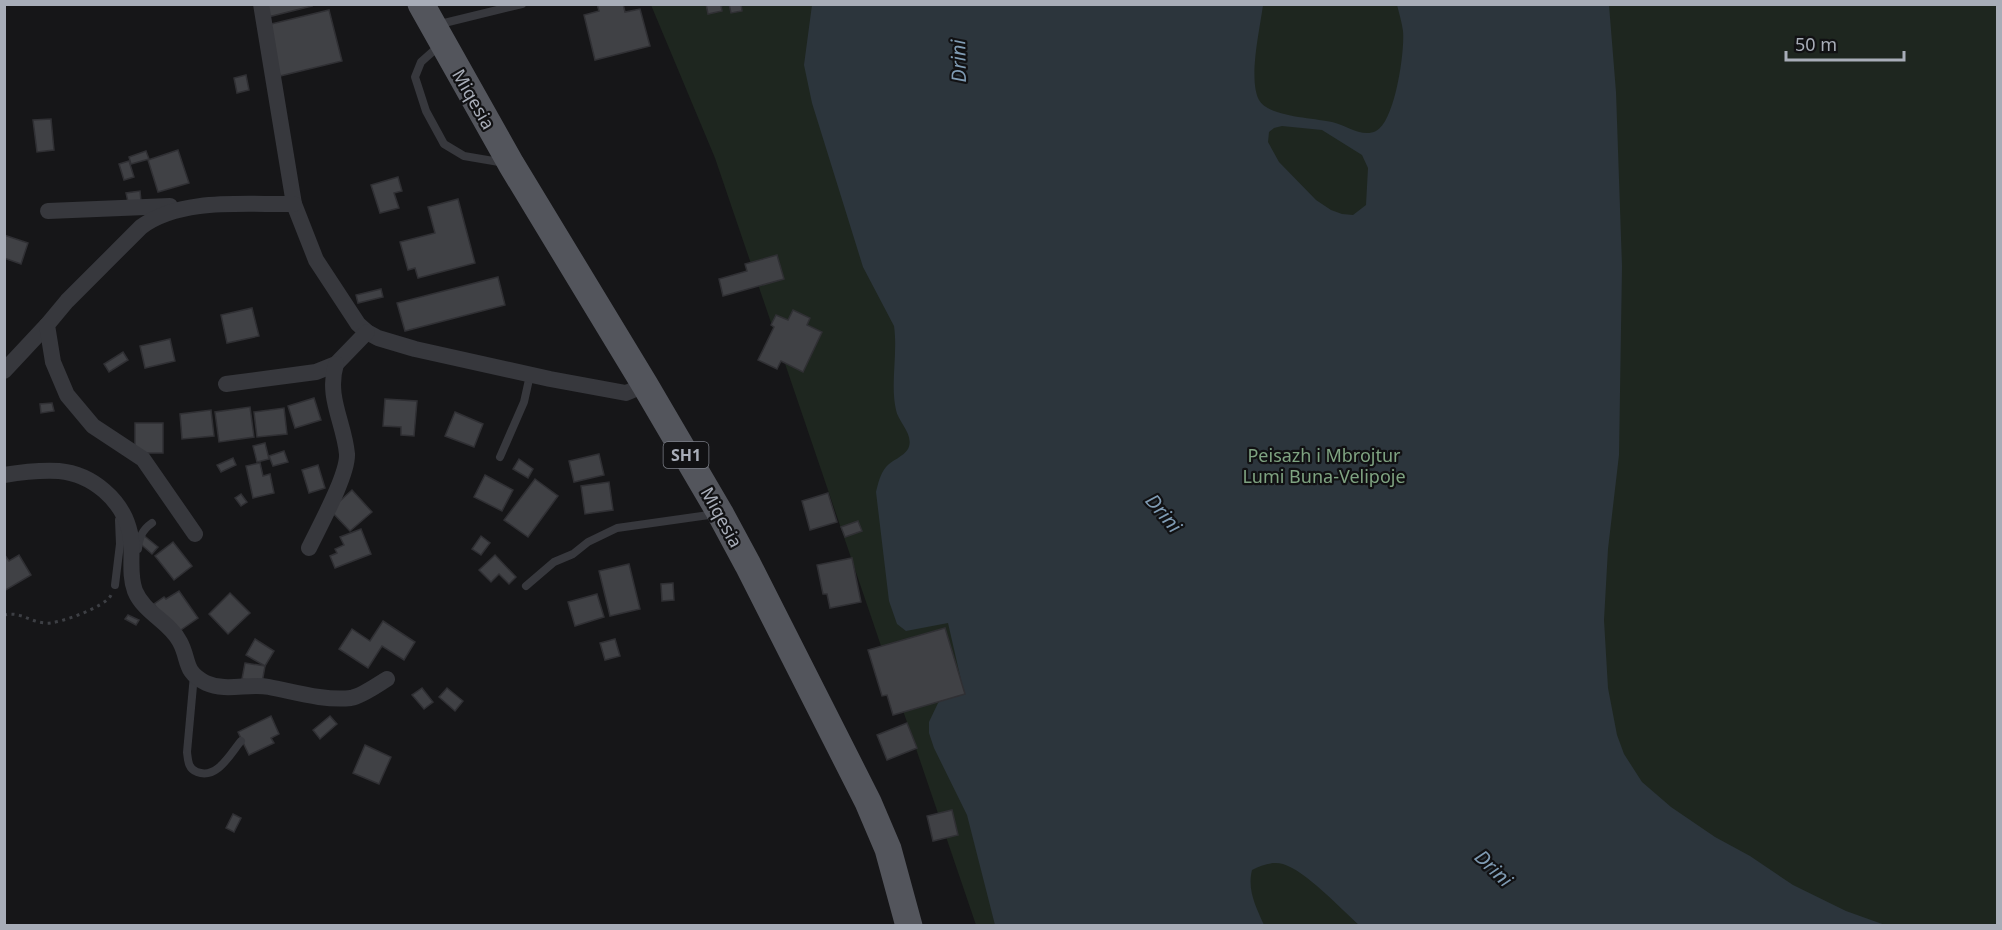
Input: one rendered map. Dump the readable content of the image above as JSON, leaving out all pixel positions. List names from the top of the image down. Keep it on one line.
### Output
{"streets":{"main road":["Miqesia","SH1"]},"water":["Drini"],"parks":["Peisazh i Mbrojtur Lumi Buna-Velipoje"],"scale_bar":"50 m"}
